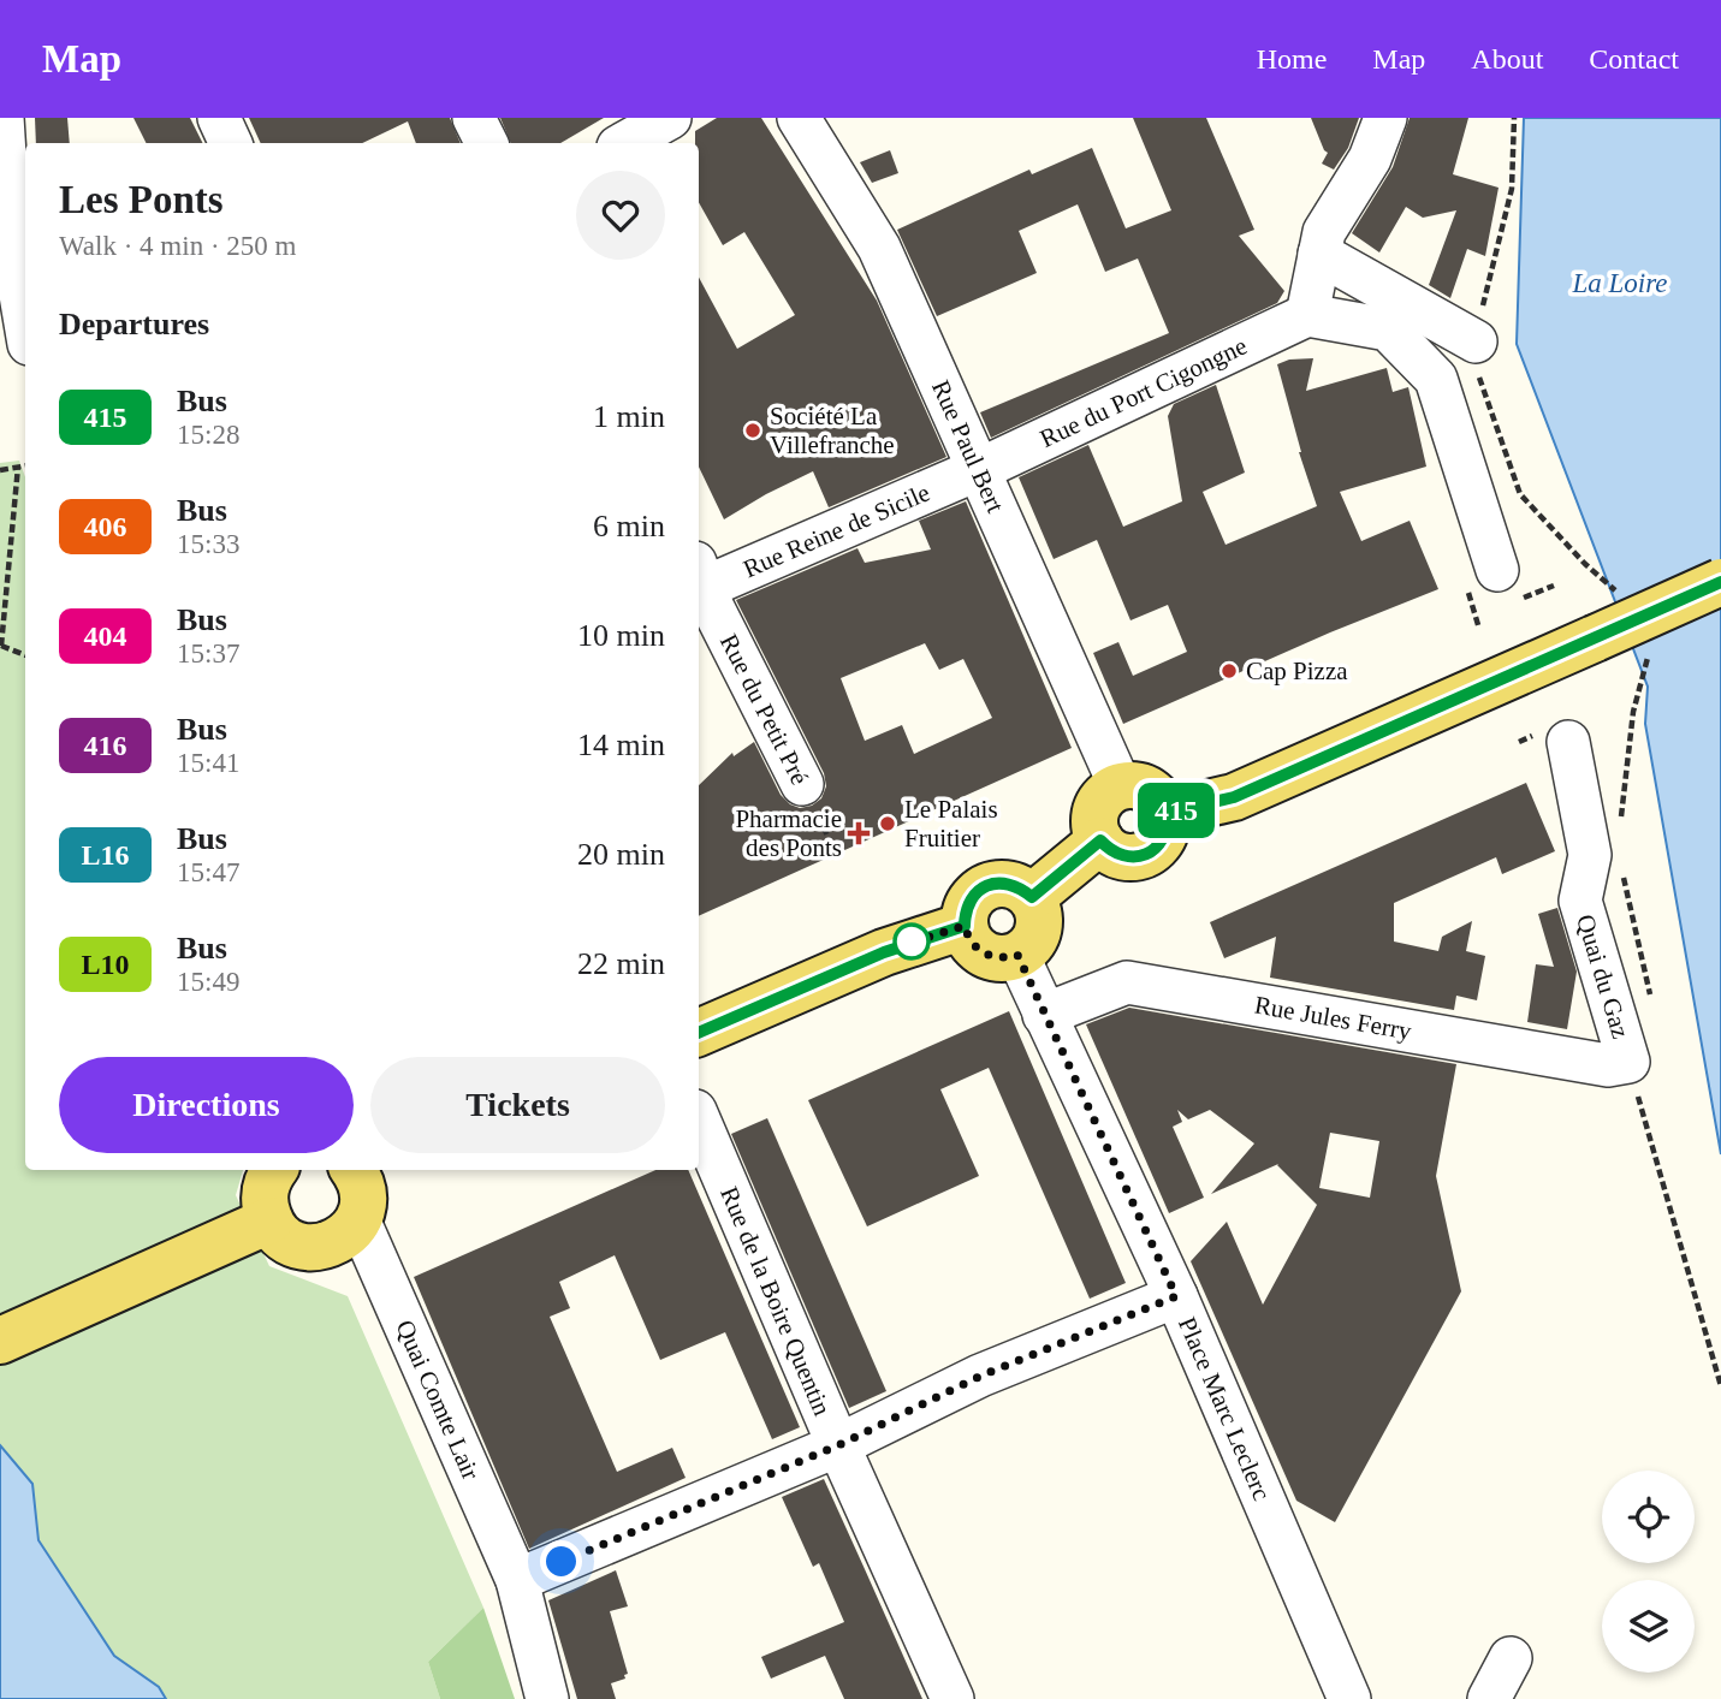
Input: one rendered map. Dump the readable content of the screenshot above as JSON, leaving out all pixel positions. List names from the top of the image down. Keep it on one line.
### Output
{"streets":{"street":["Rue du Port Cigongne","Rue Paul Bert","Rue Reine de Sicile","Rue du Petit Pré","Quai du Gaz","Rue Jules Ferry","Rue de la Boire Quentin","Quai Comte Lair","Place Marc Leclerc"]},"crossings":[["Rue du Port Cigongne","Rue Paul Bert"],["Rue du Port Cigongne","Rue Reine de Sicile"],["Rue Paul Bert","Rue Reine de Sicile"],["Quai du Gaz","Rue Jules Ferry"],["Rue de la Boire Quentin","Place Marc Leclerc"],["Quai Comte Lair","Place Marc Leclerc"]],"water":["La Loire"],"places":{"other":["Société La Villefranche","Cap Pizza","Le Palais Fruitier"],"health":["Pharmacie des Ponts"]},"lines":["bus line 415"],"page":{"header":"Map","nav":["Home","Map","About","Contact"],"on_map":"415","heading":[["Les Ponts","Walk · 4 min · 250 m"],"Departures"],"list":[{"mark":"415","name":"Bus","note":"15:28","value":"1 min"},{"mark":"406","name":"Bus","note":"15:33","value":"6 min"},{"mark":"404","name":"Bus","note":"15:37","value":"10 min"},{"mark":"416","name":"Bus","note":"15:41","value":"14 min"},{"mark":"L16","name":"Bus","note":"15:47","value":"20 min"},{"mark":"L10","name":"Bus","note":"15:49","value":"22 min"}],"buttons":["Directions","Tickets"]}}
